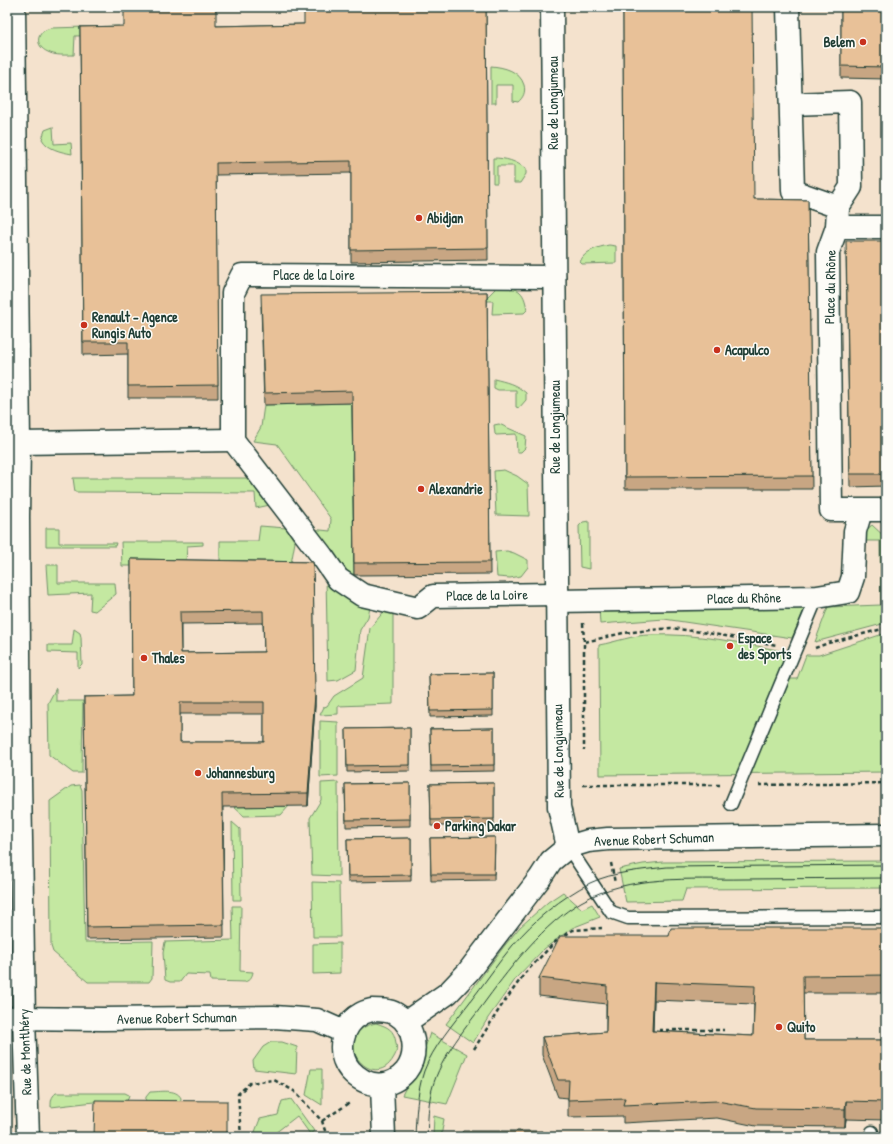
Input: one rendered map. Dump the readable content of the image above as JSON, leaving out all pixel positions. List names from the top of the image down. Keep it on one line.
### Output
{"streets":{"street":["Rue de Longjumeau","Place de la Loire","Place du Rhône","Avenue Robert Schuman","Rue de Montlhéry"]},"crossings":[["Rue de Longjumeau","Place de la Loire"],["Rue de Longjumeau","Place du Rhône"],["Rue de Longjumeau","Avenue Robert Schuman"],["Place de la Loire","Place du Rhône"],["Avenue Robert Schuman","Rue de Montlhéry"]],"places":["Belem","Abidjan","Renault - Agence Rungis Auto","Acapulco","Alexandrie","Espace des Sports","Thales","Johannesburg","Parking Dakar","Quito"]}
